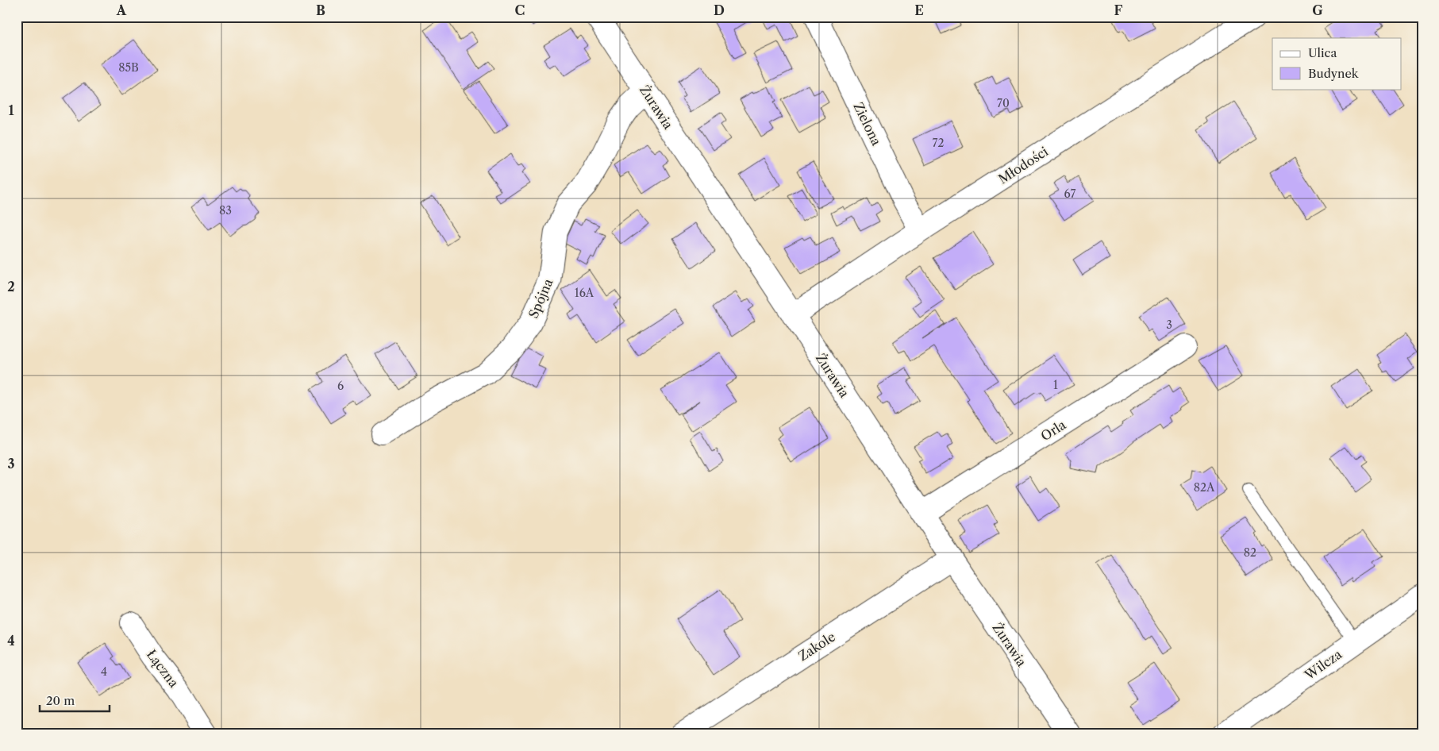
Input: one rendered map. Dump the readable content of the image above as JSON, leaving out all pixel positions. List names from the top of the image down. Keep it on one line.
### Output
{"streets":{"street":["Żurawia","Zielona","Młodości","Spójna","Orla","Zakole","Wilcza","Łączna"]},"crossings":[["Żurawia","Młodości"],["Żurawia","Spójna"],["Żurawia","Orla"],["Żurawia","Zakole"],["Zielona","Młodości"]],"house_numbers":["85B","70","72","67","83","16A","3","1","6","82A","82","4"],"legend":["Ulica","Budynek"],"scale_bar":"20 m","grid":{"columns":["A","B","C","D","E","F","G"],"rows":["1","2","3","4"]}}
